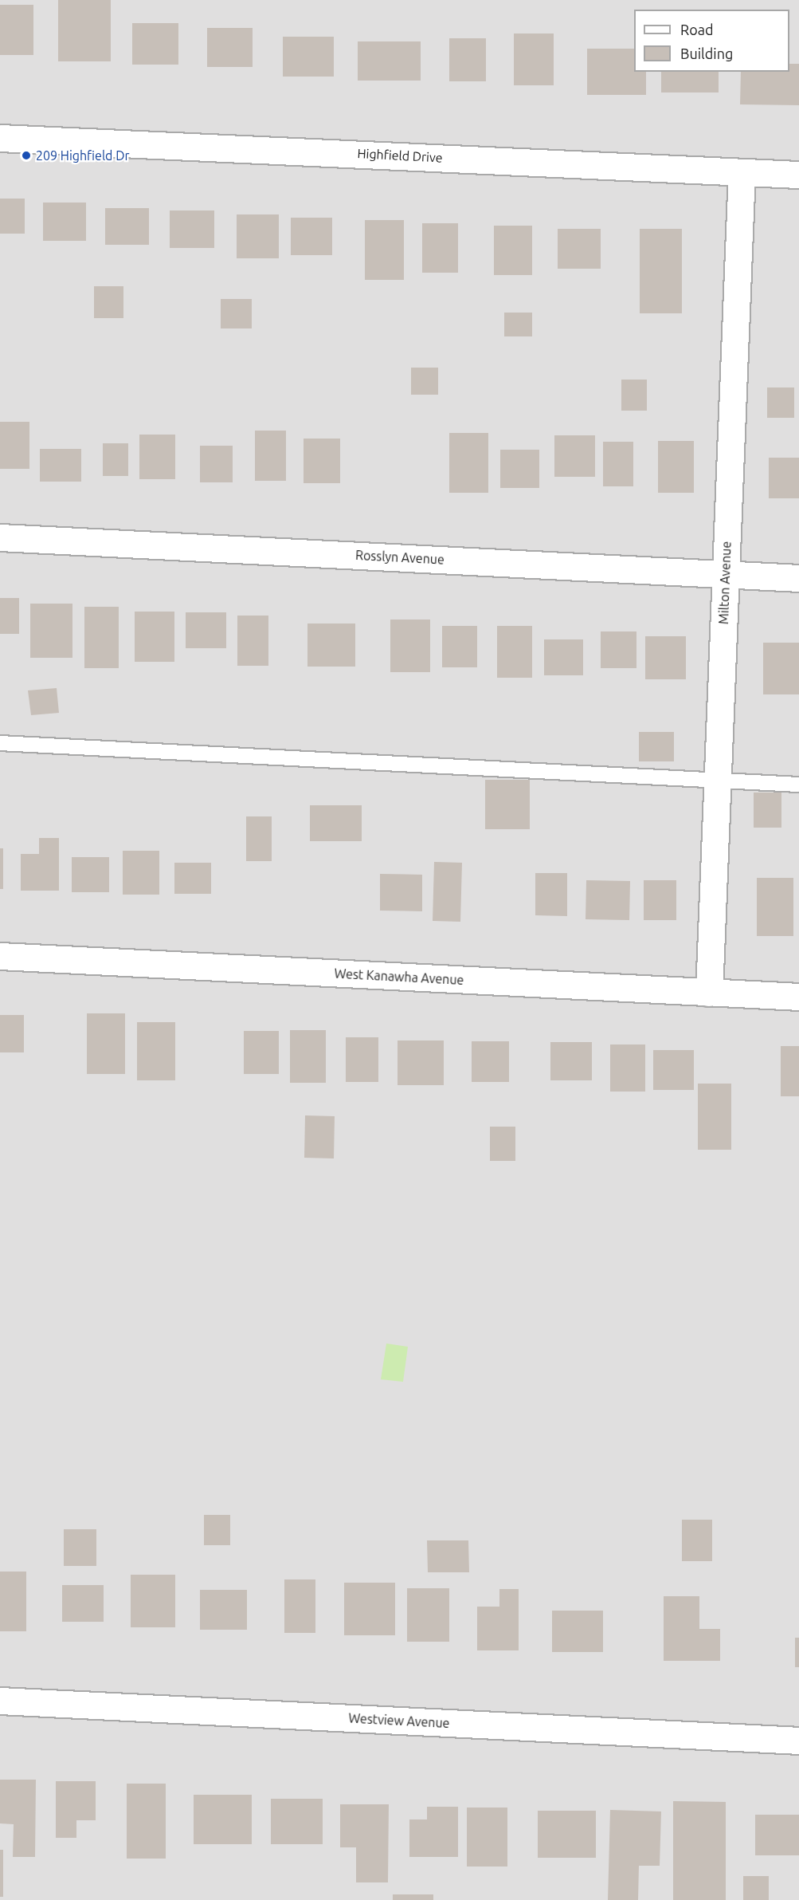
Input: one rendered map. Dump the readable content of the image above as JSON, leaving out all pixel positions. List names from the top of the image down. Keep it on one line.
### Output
{"streets":{"street":["Highfield Drive","Rosslyn Avenue","Milton Avenue","West Kanawha Avenue","Westview Avenue"]},"crossings":[["Highfield Drive","Milton Avenue"],["Rosslyn Avenue","Milton Avenue"],["Milton Avenue","West Kanawha Avenue"]],"places":["209 Highfield Dr"],"legend":["Road","Building"]}
